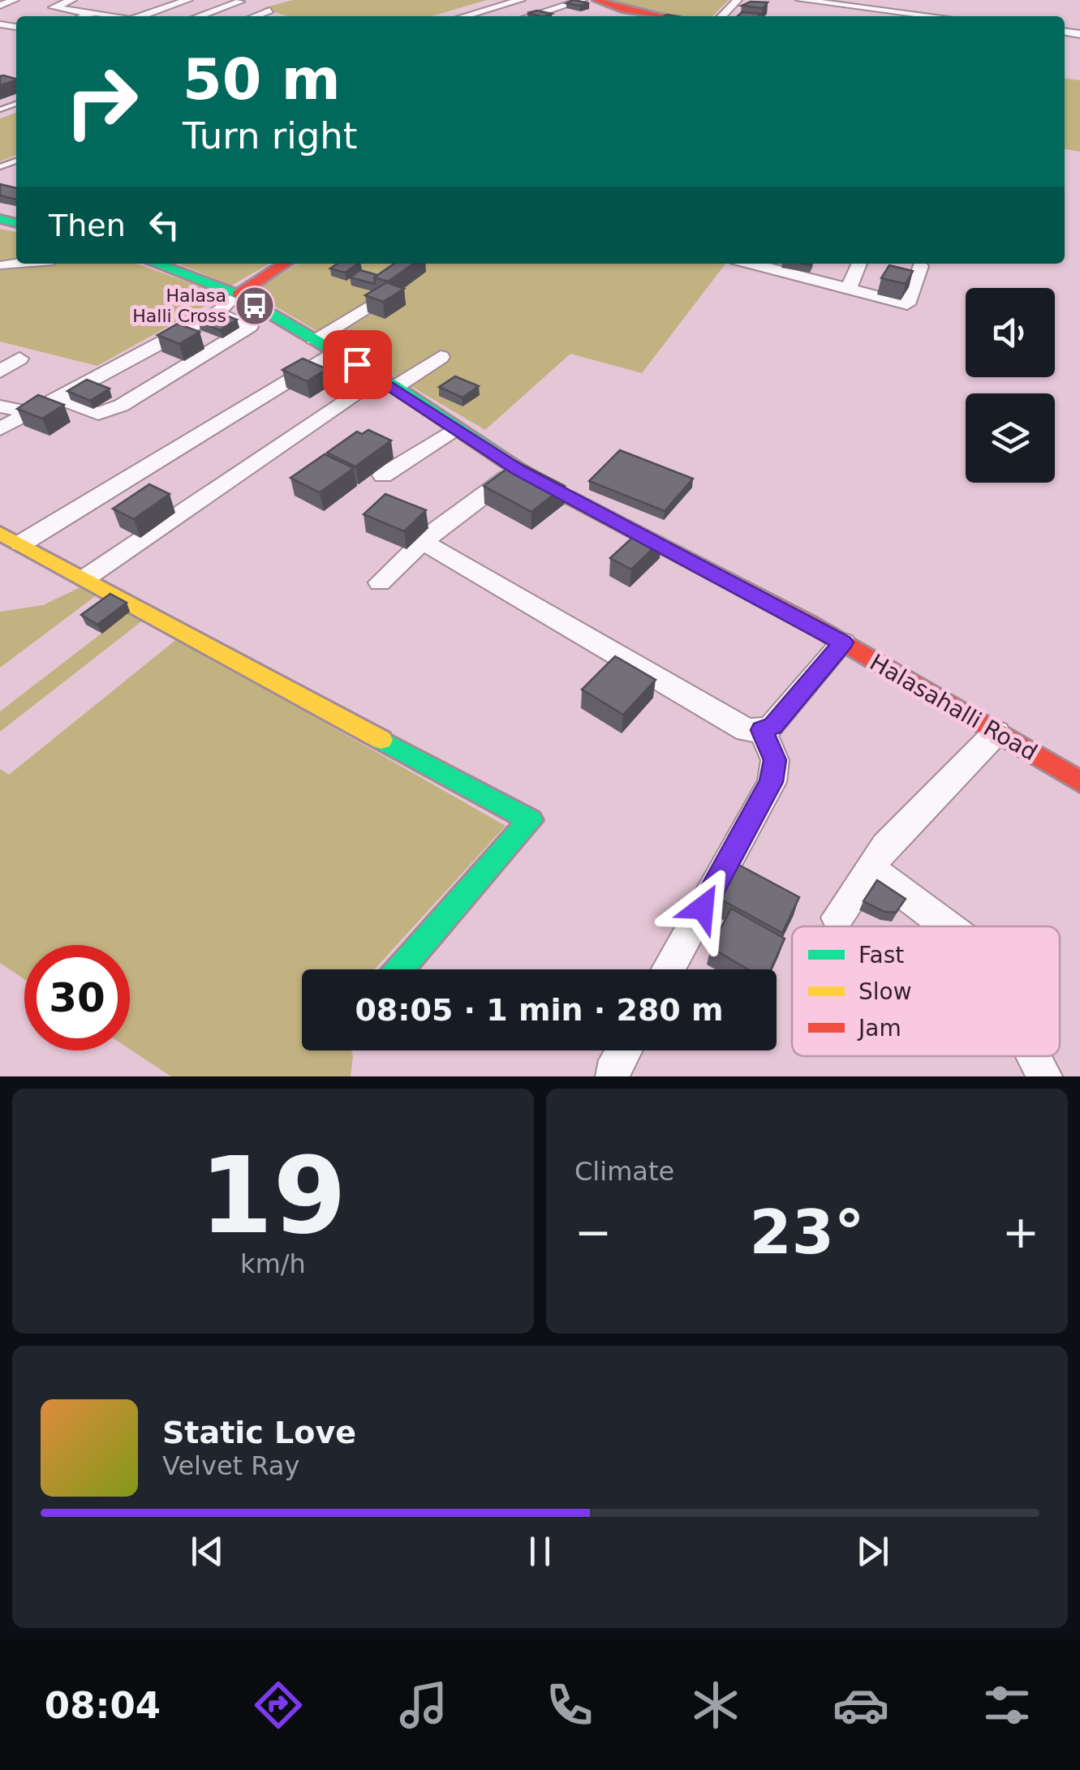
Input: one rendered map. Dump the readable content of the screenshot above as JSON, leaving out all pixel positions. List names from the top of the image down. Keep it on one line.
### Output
{"streets":{"main road":["Halasahalli Road"]},"places":{"bus stop":["Halasa Halli Cross"]},"legend":["Fast","Slow","Jam"],"page":{"turn":["50 m","Turn right"],"then":"Then","limit":"30","trip":"08:05 · 1 min · 280 m","tile":[["19","km/h"],"Climate"],"heat":["−","23°","+"],"song":["Static Love","Velvet Ray"],"tabs":"08:04"}}
